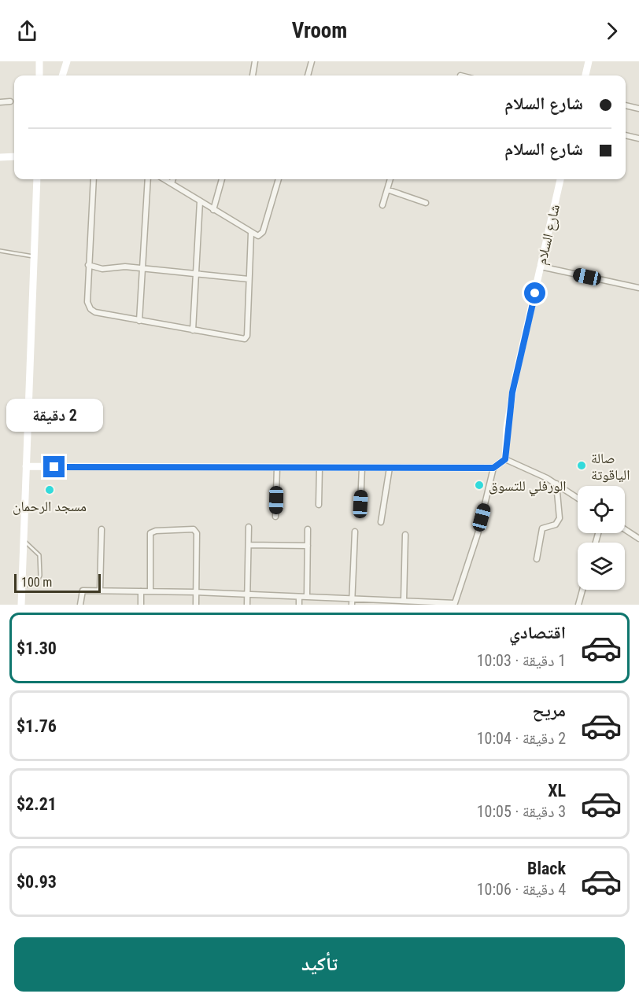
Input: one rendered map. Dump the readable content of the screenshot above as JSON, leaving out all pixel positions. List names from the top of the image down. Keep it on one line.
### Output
{"streets":{"main road":["شارع السلام"]},"places":["صالة الياقوتة","الورفلي للتسوق","مسجد الرحمان"],"scale_bar":"100 m","page":{"header":"Vroom","banner":["شارع السلام","شارع السلام"],"bubble":"2 دقيقة","scale":"100 m","list":[{"name":"اقتصادي","note":"1 دقيقة · 10:03","value":"$1.30"},{"name":"مريح","note":"2 دقيقة · 10:04","value":"$1.76"},{"name":"XL","note":"3 دقيقة · 10:05","value":"$2.21"},{"name":"Black","note":"4 دقيقة · 10:06","value":"$0.93"}],"buttons":"تأكيد"}}
